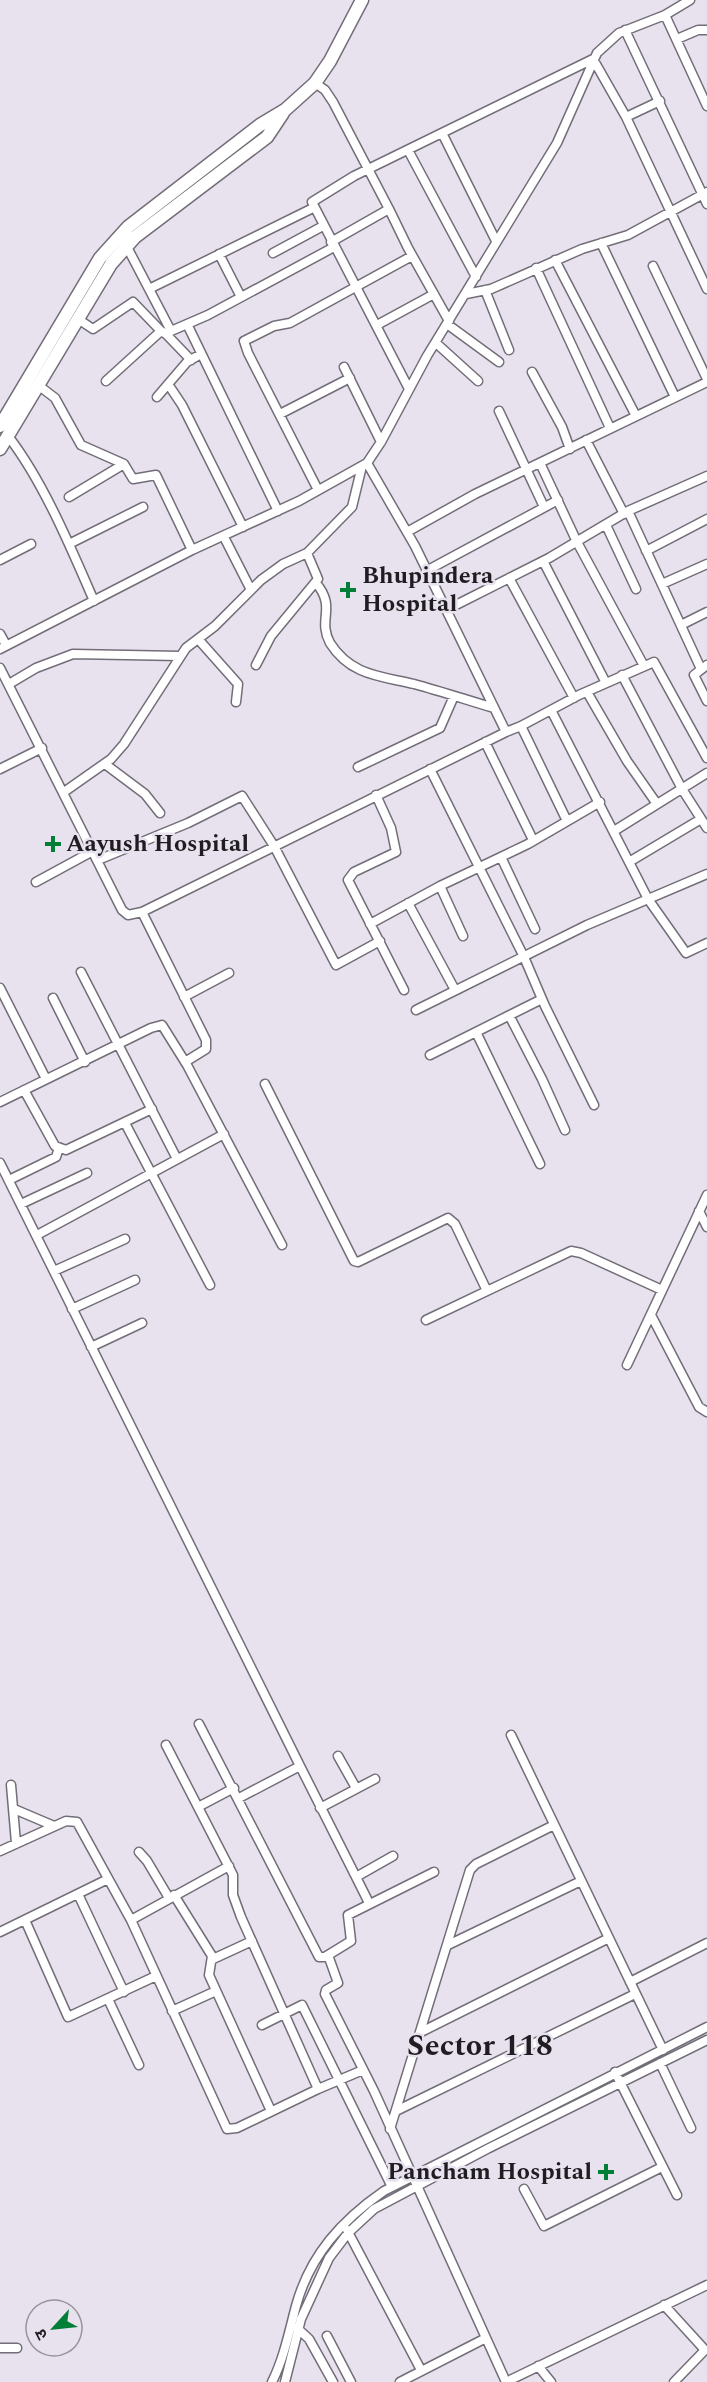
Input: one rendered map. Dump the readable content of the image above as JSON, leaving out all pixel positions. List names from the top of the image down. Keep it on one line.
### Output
{"districts":["Sector 118"],"places":{"health":["Bhupindera Hospital","Aayush Hospital","Pancham Hospital"]},"north":"bottom left"}
